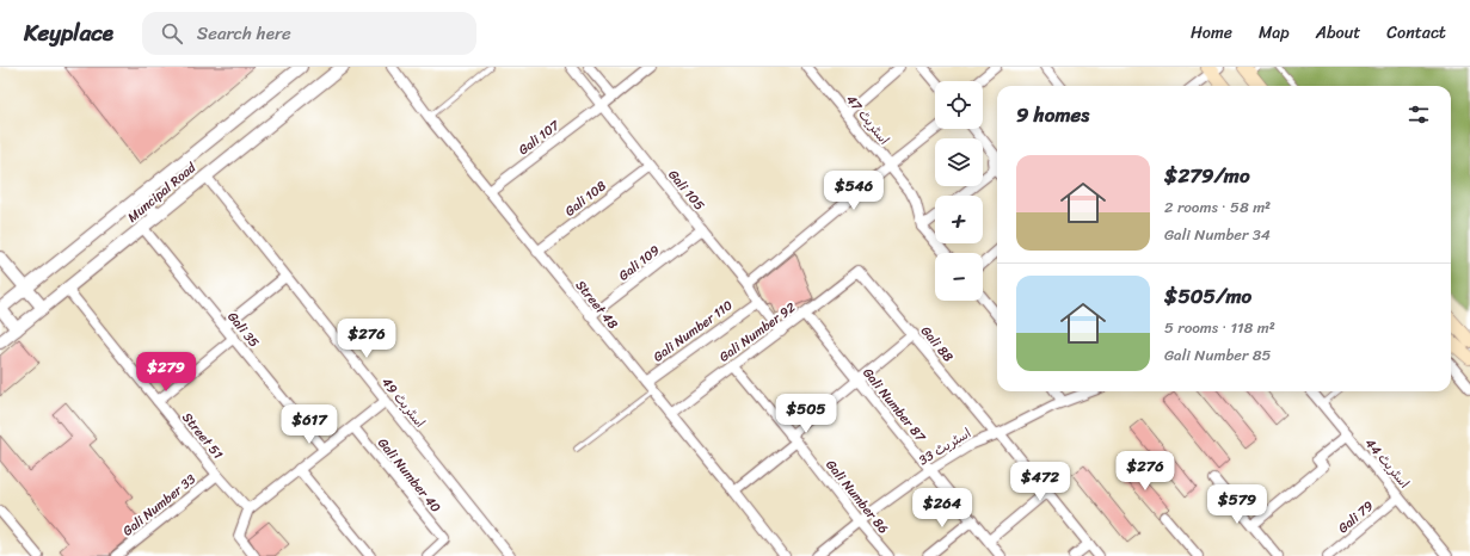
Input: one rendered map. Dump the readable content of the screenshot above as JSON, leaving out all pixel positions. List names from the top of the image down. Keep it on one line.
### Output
{"streets":{"street":["اسٹریٹ 47","Gali 107","Gali 105","Muncipal Road","Gali 108","Gali 109","Street 48","Gali 35","Gali Number 110","Gali Number 92","Gali 88","اسٹریٹ 49","Gali Number 87","Street 51","اسٹریٹ 33","اسٹریٹ 44","Gali Number 40","Gali Number 86","Gali Number 33","Gali 79"]},"crossings":[["Gali 107","Gali 105"],["Gali 107","Street 48"],["Gali 105","Gali 108"],["Gali 105","Gali 109"],["Gali 105","Gali Number 110"],["Gali 105","Gali Number 92"],["Muncipal Road","Gali 35"],["Muncipal Road","اسٹریٹ 49"],["Muncipal Road","Street 51"],["Gali 108","Street 48"],["Gali 109","Street 48"],["Street 48","Gali Number 110"],["Street 48","Gali Number 92"],["Gali Number 92","Gali 88"],["Gali Number 92","Gali Number 87"],["Gali Number 92","Gali Number 86"],["Gali 88","اسٹریٹ 33"],["Gali Number 87","اسٹریٹ 33"],["Street 51","Gali Number 33"],["اسٹریٹ 33","Gali Number 86"],["اسٹریٹ 44","Gali 79"]],"page":{"header":"Keyplace","search":"Search here","nav":["Home","Map","About","Contact"],"map_buttons":["+","−"],"heading":"9 homes","list":[{"name":"$279/mo","note":"2 rooms · 58 m² · Gali Number 34"},{"name":"$505/mo","note":"5 rooms · 118 m² · Gali Number 85"}],"price":["$546","$276","$279","$505","$617","$276","$472","$579","$264"]}}
